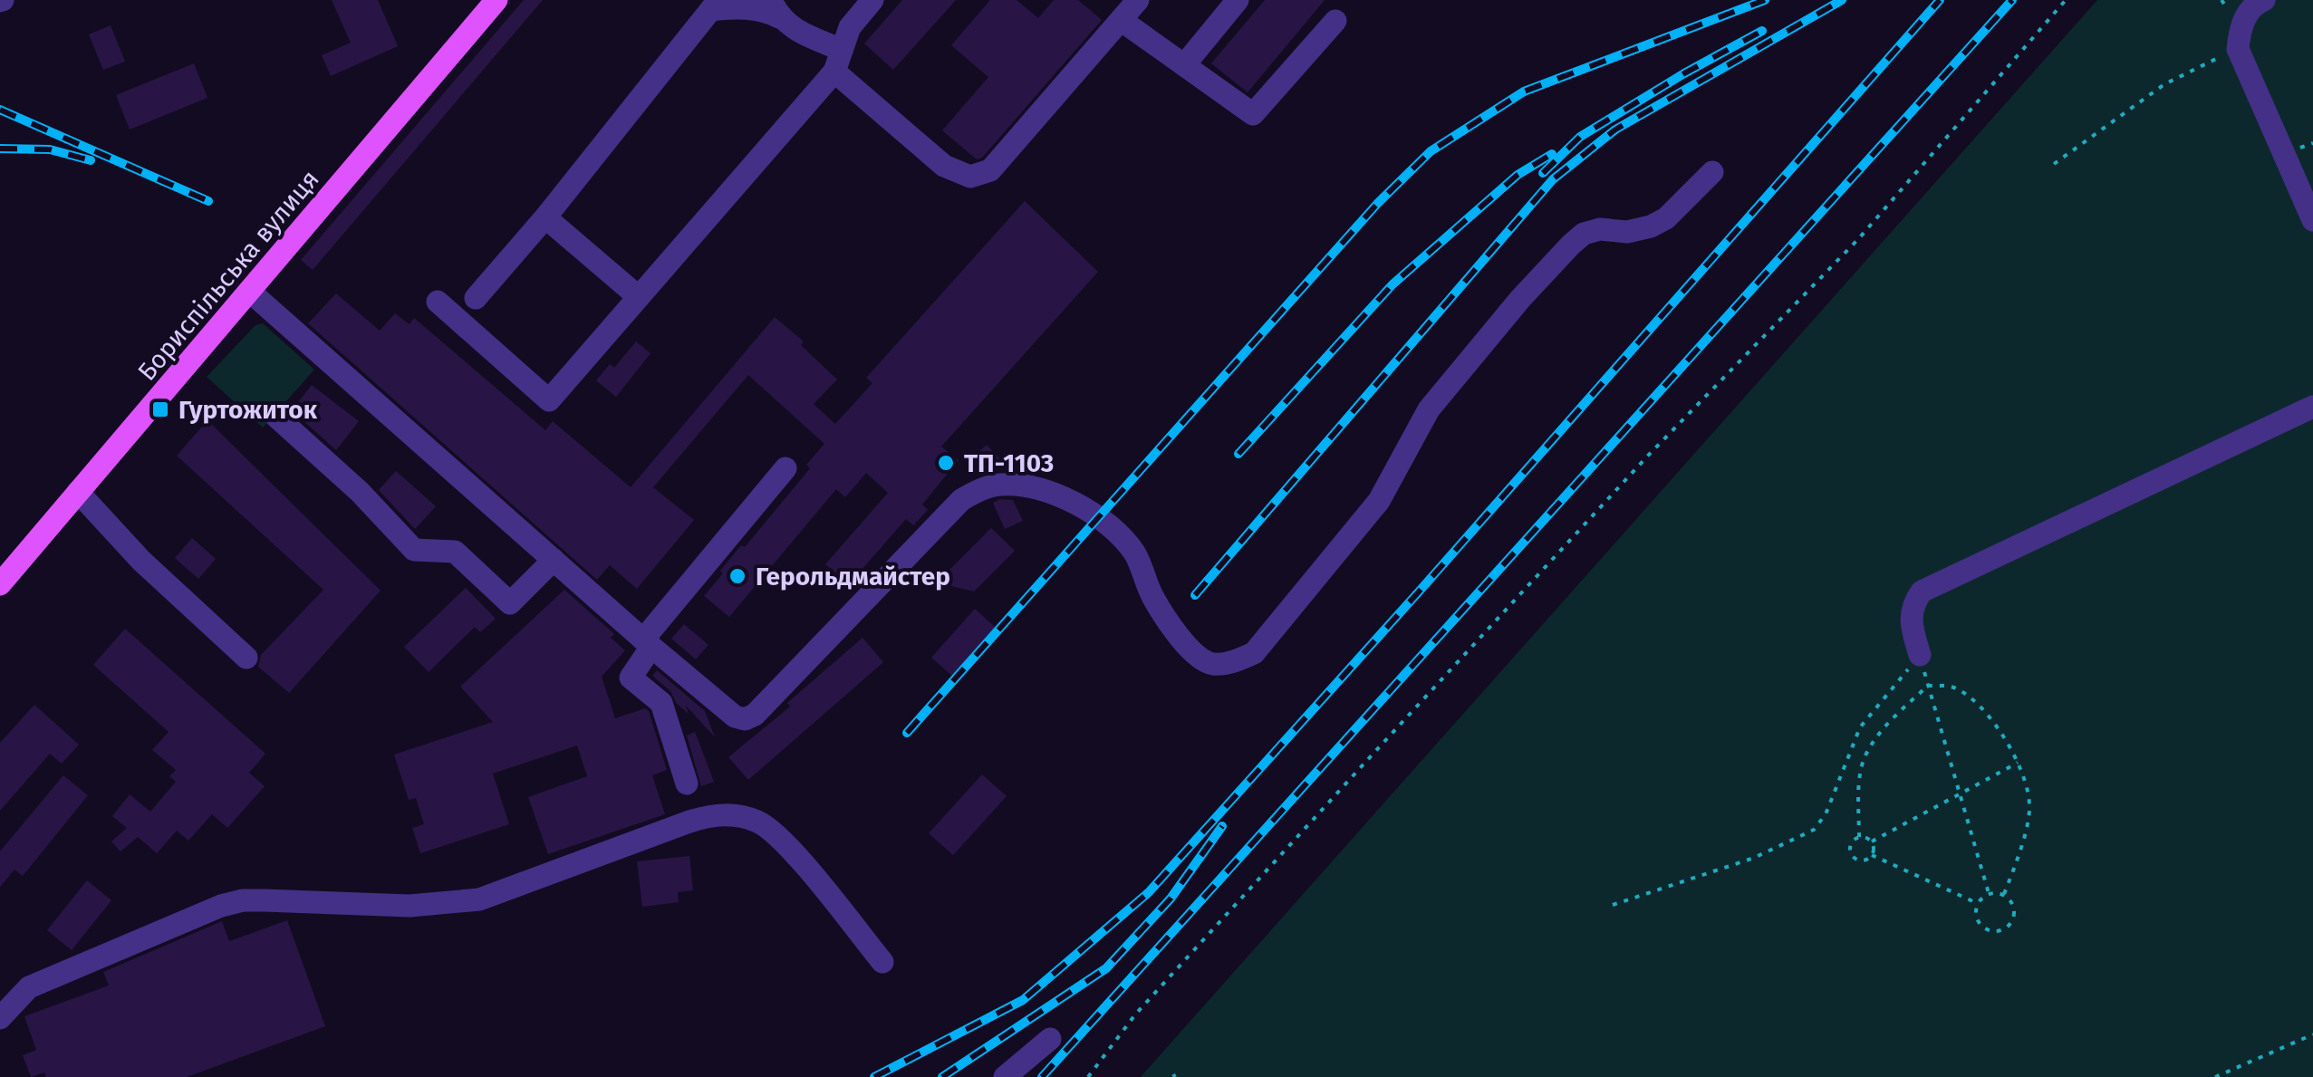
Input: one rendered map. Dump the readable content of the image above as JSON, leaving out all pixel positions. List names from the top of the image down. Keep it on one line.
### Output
{"streets":{"main road":["Бориспільська вулиця"]},"places":{"transit":["Гуртожиток"],"other":["ТП-1103","Герольдмайстер"]}}
